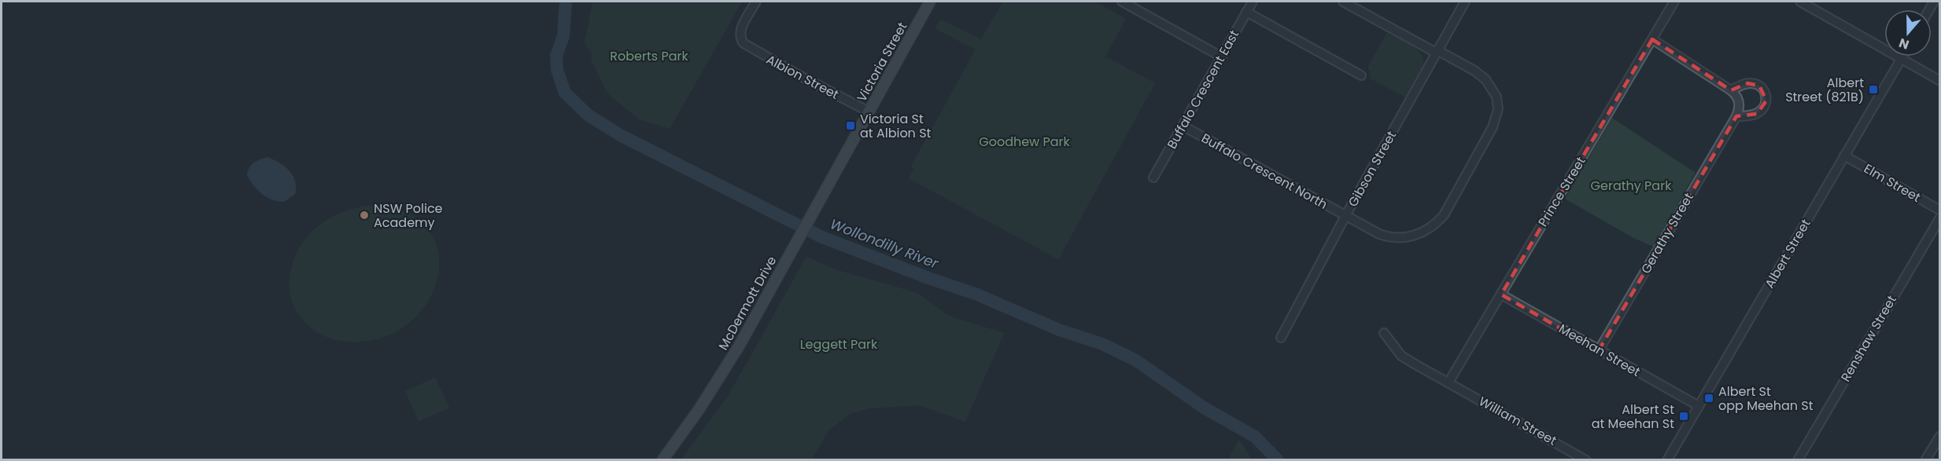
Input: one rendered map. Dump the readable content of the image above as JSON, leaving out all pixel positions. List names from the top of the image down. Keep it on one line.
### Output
{"streets":{"main road":["Victoria Street","McDermott Drive"],"street":["Albion Street","Buffalo Crescent East","Gibson Street","Buffalo Crescent North","Elm Street","Prince Street","Gerathy Street","Albert Street","Renshaw Street","Meehan Street","William Street"]},"crossings":[["Victoria Street","Albion Street"],["Victoria Street","McDermott Drive"],["Buffalo Crescent East","Buffalo Crescent North"],["Gibson Street","Buffalo Crescent North"],["Elm Street","Albert Street"],["Prince Street","Meehan Street"],["Prince Street","William Street"],["Gerathy Street","Meehan Street"],["Albert Street","Meehan Street"]],"water":["Wollondilly River"],"parks":["Roberts Park","Goodhew Park","Gerathy Park","Leggett Park"],"places":{"transit":["Albert Street (821B)","Victoria St at Albion St","Albert St opp Meehan St","Albert St at Meehan St"],"other":["NSW Police Academy"]},"north":"bottom"}
